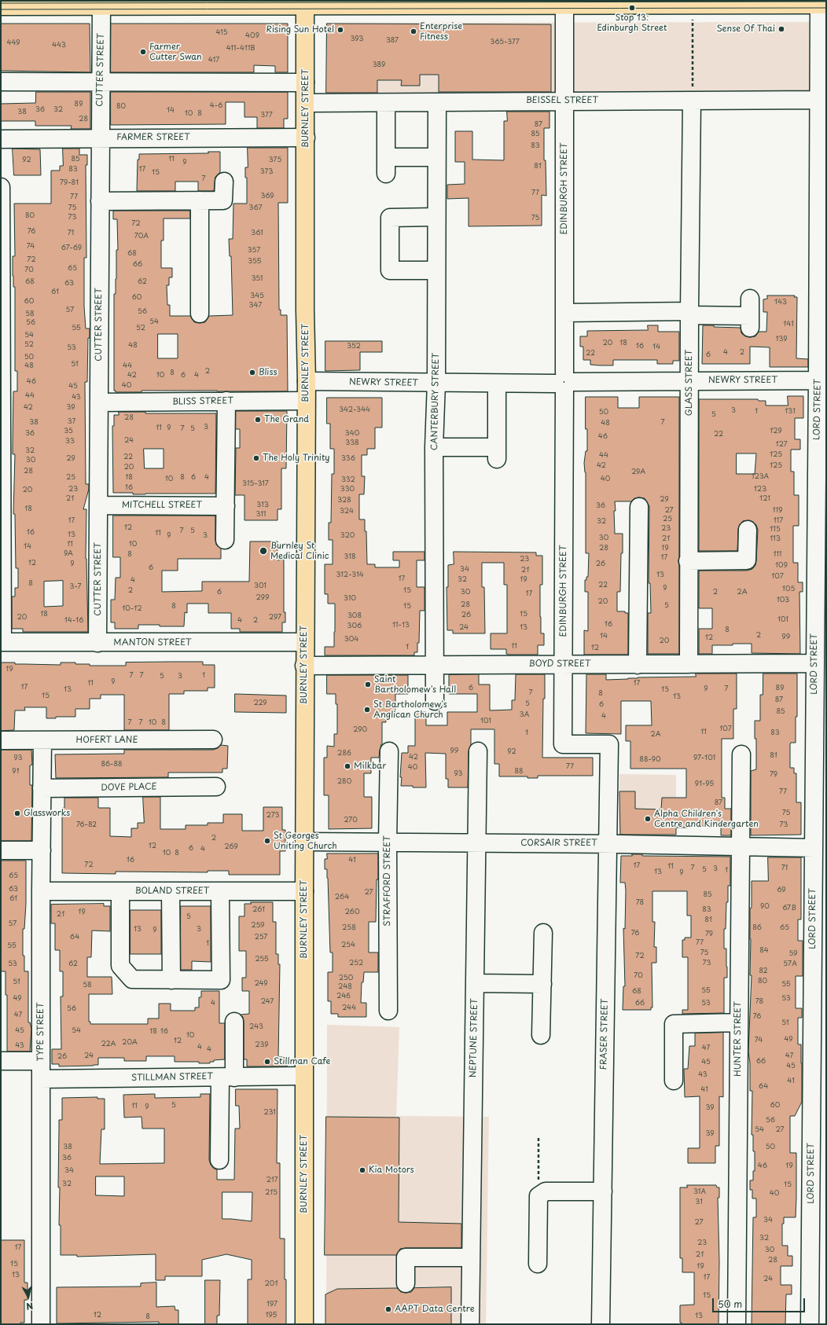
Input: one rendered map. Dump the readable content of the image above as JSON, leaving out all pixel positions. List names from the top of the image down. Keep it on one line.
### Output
{"streets":{"main road":["BURNLEY STREET"],"street":["CUTTER STREET","BEISSEL STREET","FARMER STREET","EDINBURGH STREET","NEWRY STREET","GLASS STREET","BLISS STREET","CANTERBURY STREET","LORD STREET","MITCHELL STREET","MANTON STREET","BOYD STREET","HOFERT LANE","DOVE PLACE","CORSAIR STREET","STRAFFORD STREET","BOLAND STREET","TYPE STREET","FRASER STREET","NEPTUNE STREET","HUNTER STREET","STILLMAN STREET"]},"crossings":[["CUTTER STREET","FARMER STREET"],["CUTTER STREET","BLISS STREET"],["CUTTER STREET","MITCHELL STREET"],["CUTTER STREET","MANTON STREET"],["BEISSEL STREET","BURNLEY STREET"],["BEISSEL STREET","EDINBURGH STREET"],["BEISSEL STREET","GLASS STREET"],["BEISSEL STREET","CANTERBURY STREET"],["BEISSEL STREET","LORD STREET"],["BURNLEY STREET","FARMER STREET"],["BURNLEY STREET","NEWRY STREET"],["BURNLEY STREET","BLISS STREET"],["BURNLEY STREET","MANTON STREET"],["BURNLEY STREET","BOYD STREET"],["BURNLEY STREET","CORSAIR STREET"],["BURNLEY STREET","BOLAND STREET"],["BURNLEY STREET","STILLMAN STREET"],["EDINBURGH STREET","NEWRY STREET"],["EDINBURGH STREET","BOYD STREET"],["EDINBURGH STREET","FRASER STREET"],["NEWRY STREET","GLASS STREET"],["NEWRY STREET","CANTERBURY STREET"],["NEWRY STREET","LORD STREET"],["GLASS STREET","BOYD STREET"],["CANTERBURY STREET","BOYD STREET"],["LORD STREET","BOYD STREET"],["LORD STREET","CORSAIR STREET"],["HOFERT LANE","TYPE STREET"],["DOVE PLACE","TYPE STREET"],["CORSAIR STREET","STRAFFORD STREET"],["CORSAIR STREET","FRASER STREET"],["CORSAIR STREET","NEPTUNE STREET"],["CORSAIR STREET","HUNTER STREET"],["BOLAND STREET","TYPE STREET"],["TYPE STREET","STILLMAN STREET"]],"places":["Stop 13: Edinburgh Street","Sense Of Thai","Rising Sun Hotel","Enterprise Fitness","Farmer Cutter Swan","Bliss","The Grand","The Holy Trinity","Burnley St Medical Clinic","Saint Bartholomew's Hall","St Bartholomew's Anglican Church","Milkbar","Glassworks","Alpha Children's Centre and Kindergarten","St Georges Uniting Church","Stillman Cafe","Kia Motors","AAPT Data Centre"],"house_numbers":["415","409","393","387","365-377","449","443","411-411B","417","389","89","4-6","80","36","32","14","38","10","8","377","28","87","85","83","85","11","92","375","9","81","83","17","373","15","7","79-81","77","369","77","75","367","80","73","75","72","76","71","361","70A","74","67-69","357","68","72","355","66","65","70","351","68","62","63","61","345","60","60","143","347","57","56","58","54","56","141","55","52","54","139","20","18","52","48","352","16","14","53","4","2","22","6","50","51","48","44","2","8","42","10","6","4","46","40","45","44","43","42","39","342-344","3","1","131","50","5","28","37","38","7","48","3","11","9","7","5","35","129","36","340","22","46","24","33","338","127","32","125","44","22","29","336","30","42","125","20","28","29A","123A","25","18","8","6","4","10","40","332","315-317","16","23","330","123","20","21","121","29","328","313","36","18","27","119","324","311","25","17","117","32","12","23","115","7","5","16","11","13","9","3","320","30","21","113","11","10","14","28","19","9A","8","111","318","17","23","12","9","26","109","6","34","21","312-314","13","107","17","32","19","4","8","22","301","3-7","9","105","2","15","6","30","2","2A","17","299","310","103","20","28","5","8","15","10-12","18","15","26","308","20","297","101","14-16","4","2","16","11-13","306","24","13","8","2","14","99","12","304","20","11","1","12","19","7","7","1","5","3","9","11","17","17","6","89","9","7","13","15","7","8","15","13","87","229","5","6","85","3A","4","101","7","7","10","8","107","290","11","1","83","2A","99","92","286","81","42","93","97-101","88-90","86-88","77","40","91","88","93","79","280","91-95","77","87","75","273","270","76-82","73","2","12","269","6","4","10","8","16","41","72","17","11","7","71","3","5","1","13","9","65","63","69","27","85","264","61","78","90","67B","261","83","19","260","21","5","81","57","259","258","86","65","13","3","9","76","79","64","257","77","1","254","55","84","75","59","72","255","252","73","53","62","57A","82","70","250","80","51","249","55","58","248","55","68","246","49","53","247","78","4","66","53","244","56","47","76","51","243","45","54","18","16","10","49","74","12","20A","22A","239","43","4","47","4","24","47","26","66","45","45","43","41","64","41","5","60","11","9","39","231","56","54","27","39","38","50","36","46","19","34","217","32","15","31A","215","40","31","34","27","32","23","17","30","21","28","15","19","13","17","24","201","15","197","12","195","13","8"],"scale_bar":"50 m","north":"bottom"}
